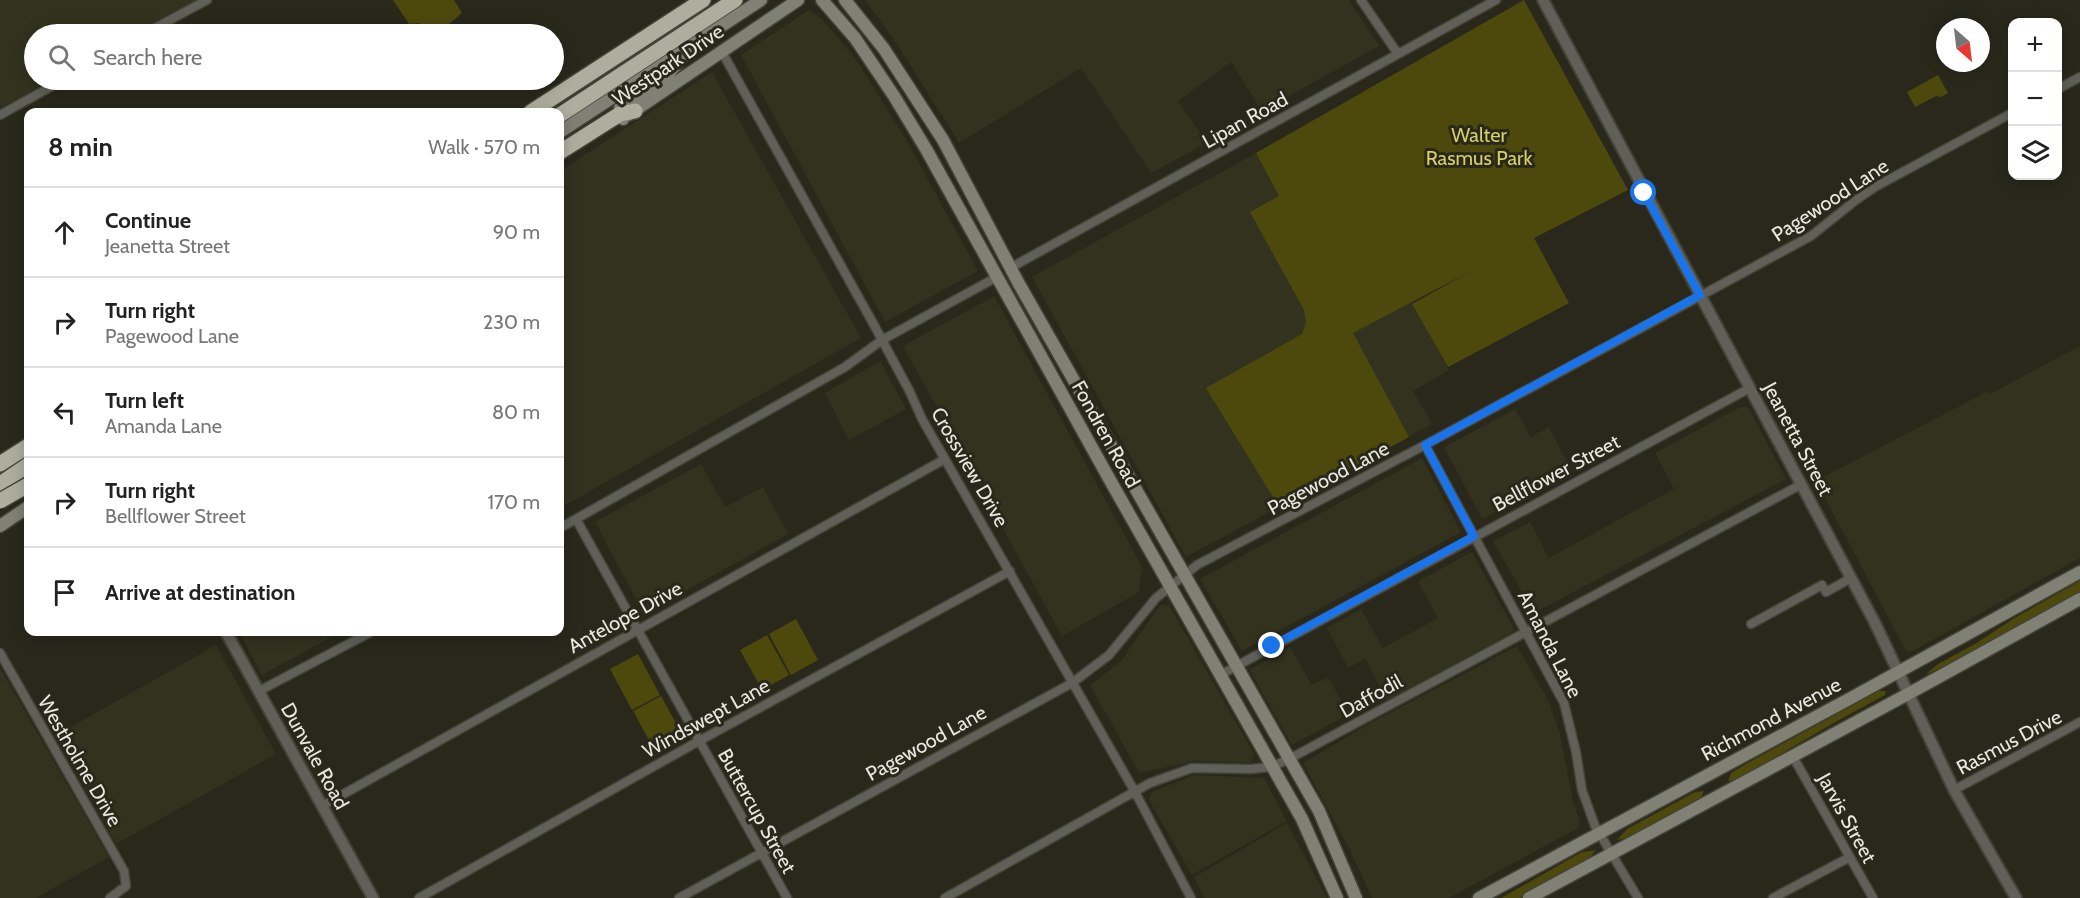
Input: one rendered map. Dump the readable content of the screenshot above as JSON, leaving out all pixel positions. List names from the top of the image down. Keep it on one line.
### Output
{"streets":{"main road":["Westpark Drive","Fondren Road","Richmond Avenue"],"street":["Lipan Road","Pagewood Lane","Jeanetta Street","Crossview Drive","Bellflower Street","Antelope Drive","Amanda Lane","Daffodil","Windswept Lane","Rasmus Drive","Dunvale Road","Westholme Drive","Buttercup Street","Jarvis Street"]},"crossings":[["Westpark Drive","Crossview Drive"],["Lipan Road","Fondren Road"],["Pagewood Lane","Fondren Road"],["Pagewood Lane","Jeanetta Street"],["Pagewood Lane","Crossview Drive"],["Pagewood Lane","Amanda Lane"],["Pagewood Lane","Buttercup Street"],["Fondren Road","Bellflower Street"],["Fondren Road","Daffodil"],["Jeanetta Street","Bellflower Street"],["Jeanetta Street","Daffodil"],["Jeanetta Street","Richmond Avenue"],["Jeanetta Street","Rasmus Drive"],["Crossview Drive","Antelope Drive"],["Crossview Drive","Daffodil"],["Crossview Drive","Windswept Lane"],["Bellflower Street","Amanda Lane"],["Antelope Drive","Dunvale Road"],["Antelope Drive","Buttercup Street"],["Amanda Lane","Daffodil"],["Amanda Lane","Richmond Avenue"],["Windswept Lane","Buttercup Street"]],"parks":["Walter Rasmus Park"],"north":"bottom right","page":{"map_buttons":["+","−"],"search":"Search here","heading":["8 min","Walk · 570 m"],"list":[["Continue","Jeanetta Street","90 m"],["Turn right","Pagewood Lane","230 m"],["Turn left","Amanda Lane","80 m"],["Turn right","Bellflower Street","170 m"],"Arrive at destination"]}}
